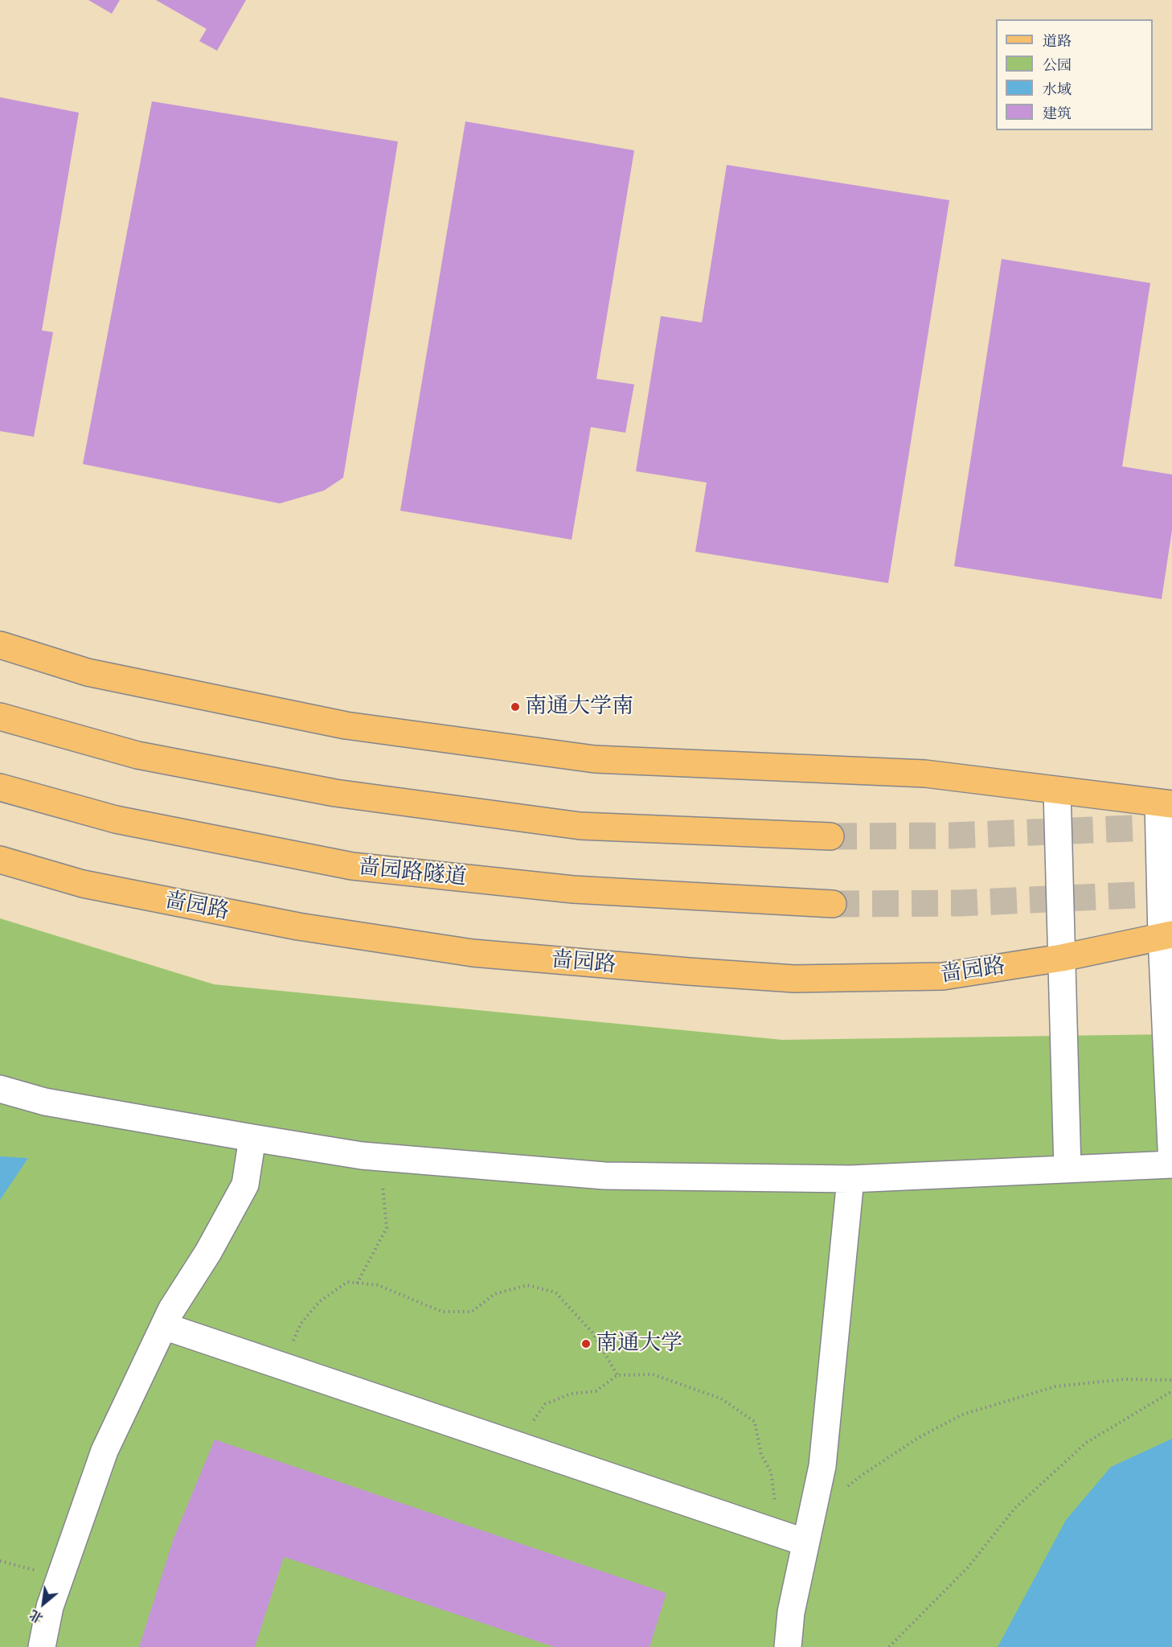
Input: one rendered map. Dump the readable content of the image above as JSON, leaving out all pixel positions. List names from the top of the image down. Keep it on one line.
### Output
{"streets":{"main road":["啬园路隧道","啬园路"]},"places":["南通大学南","南通大学"],"legend":["道路","公园","水域","建筑"],"north":"bottom left"}
